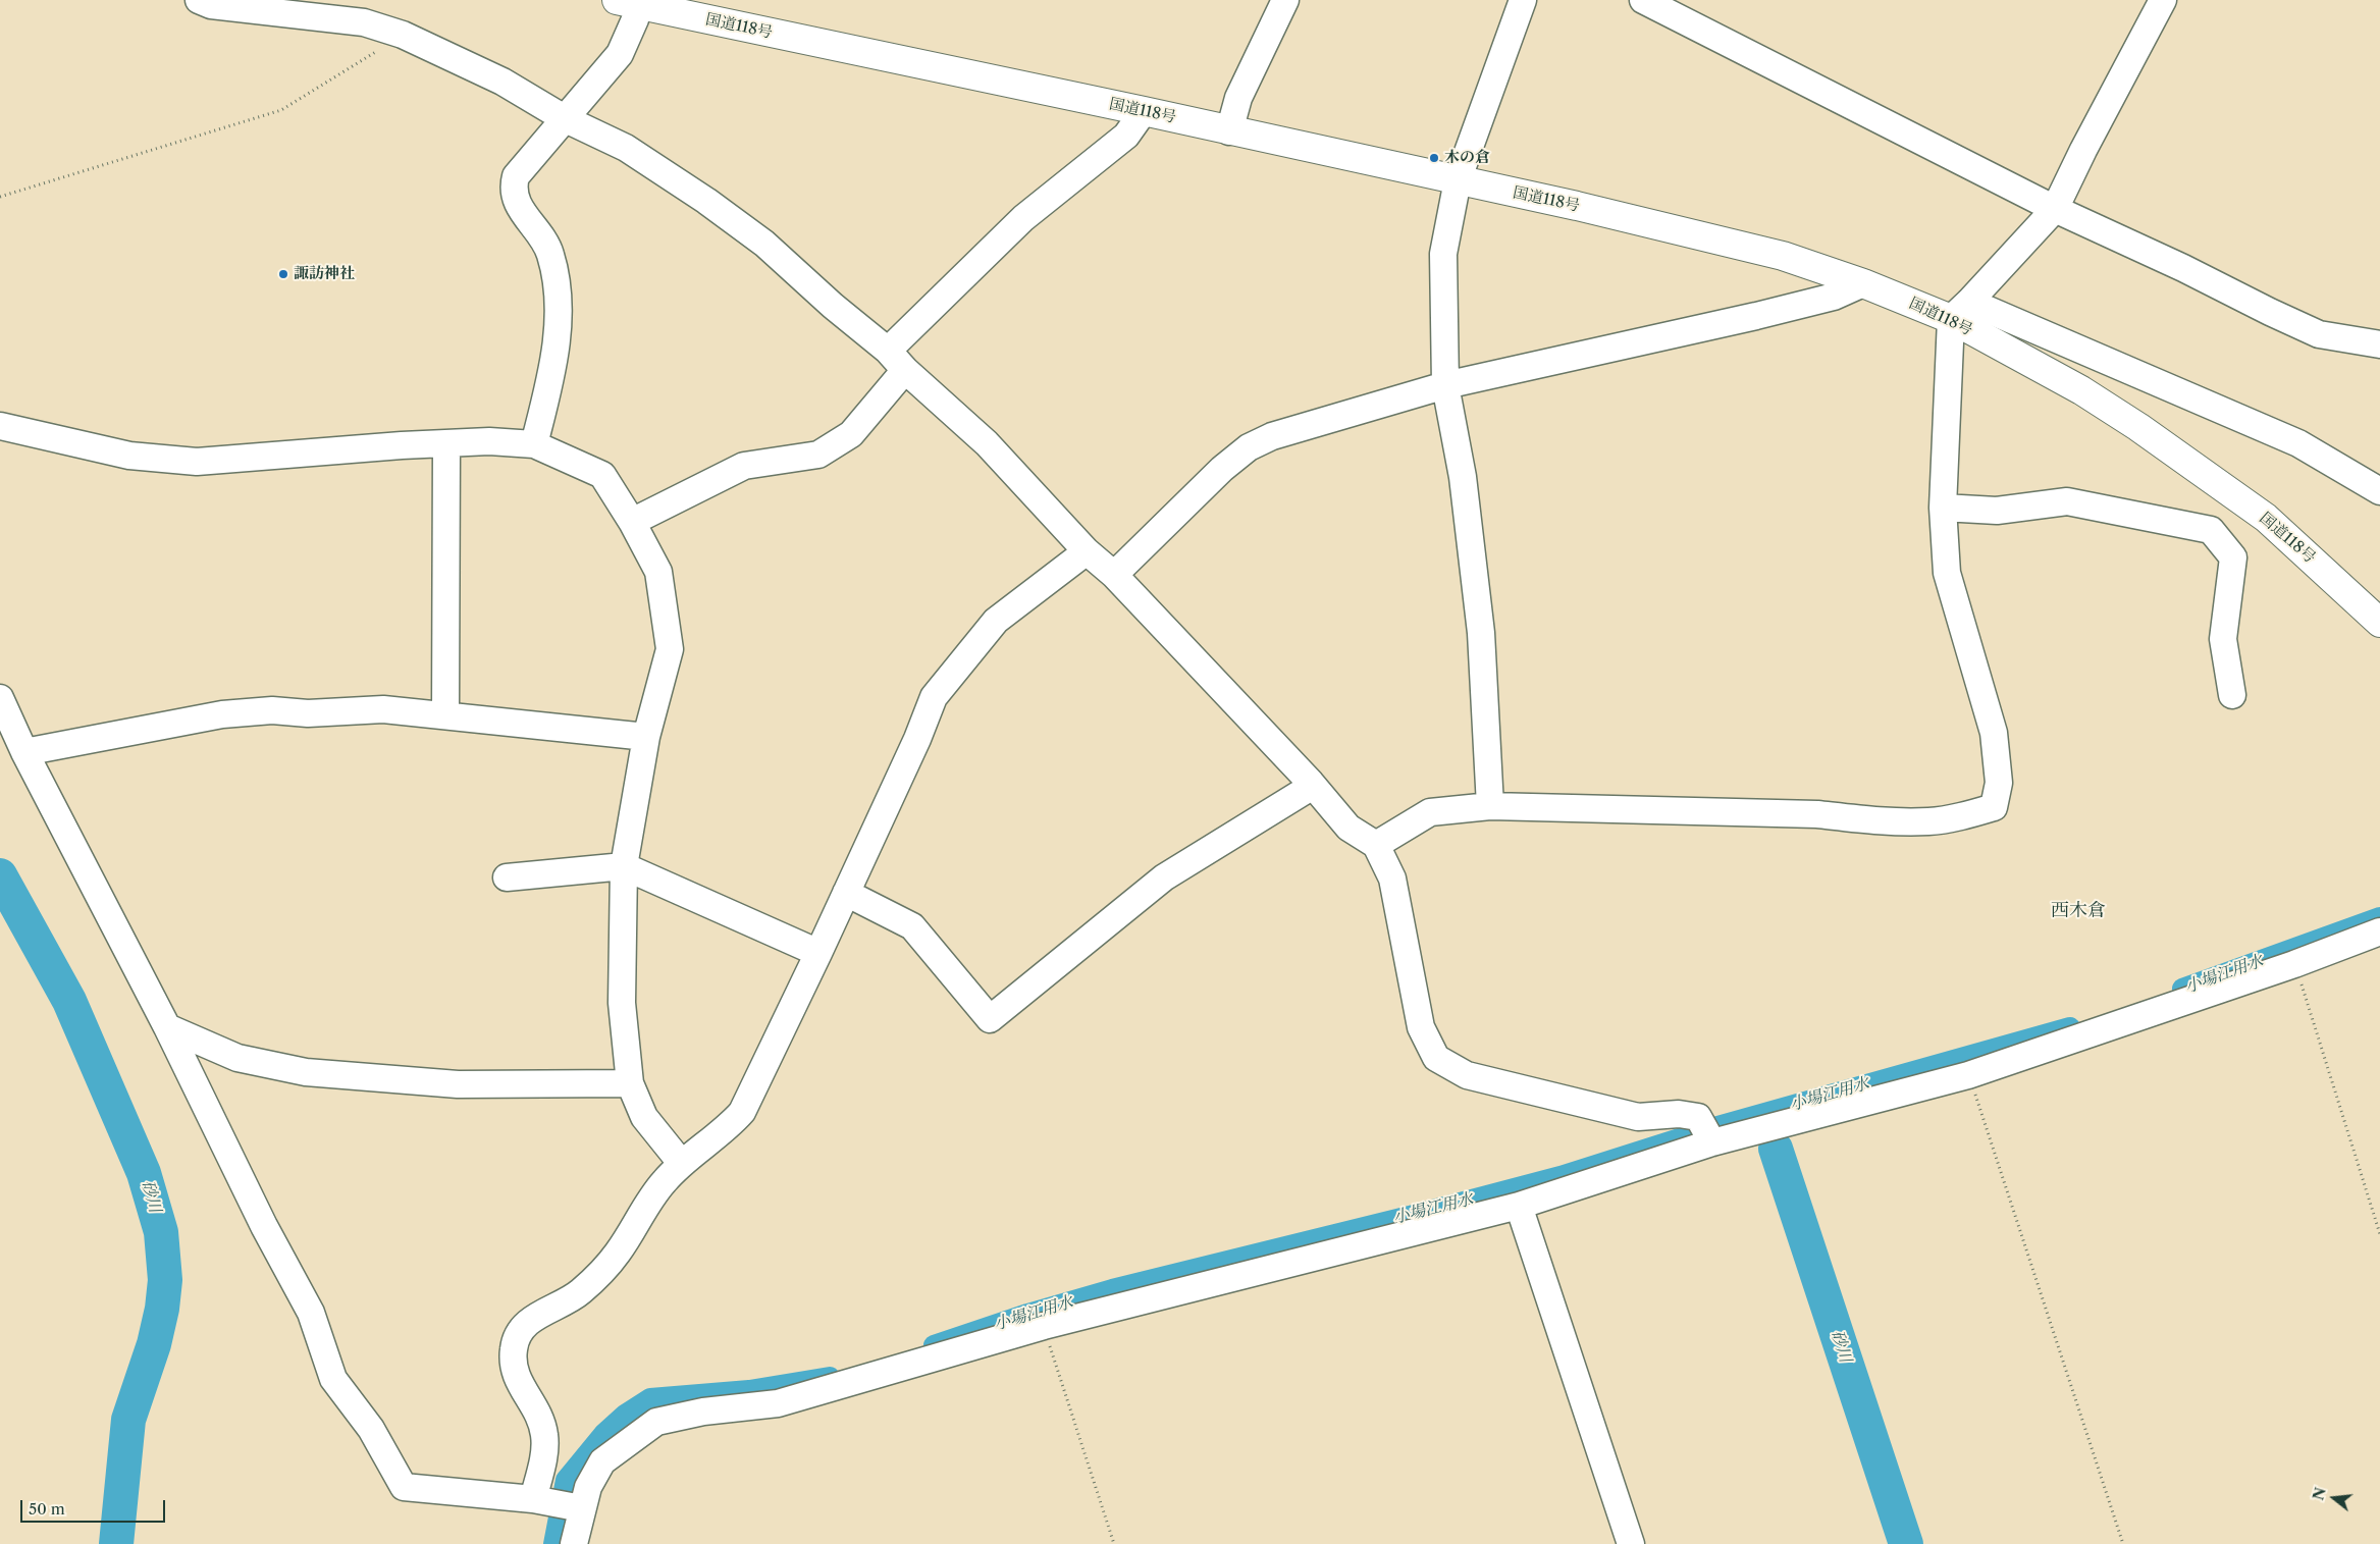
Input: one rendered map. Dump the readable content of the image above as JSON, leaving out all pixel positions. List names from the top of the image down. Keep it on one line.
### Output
{"streets":{"highway":["国道118号"]},"districts":["西木倉"],"water":["小場江用水","砂川"],"places":["木の倉","諏訪神社"],"scale_bar":"50 m","north":"left"}
